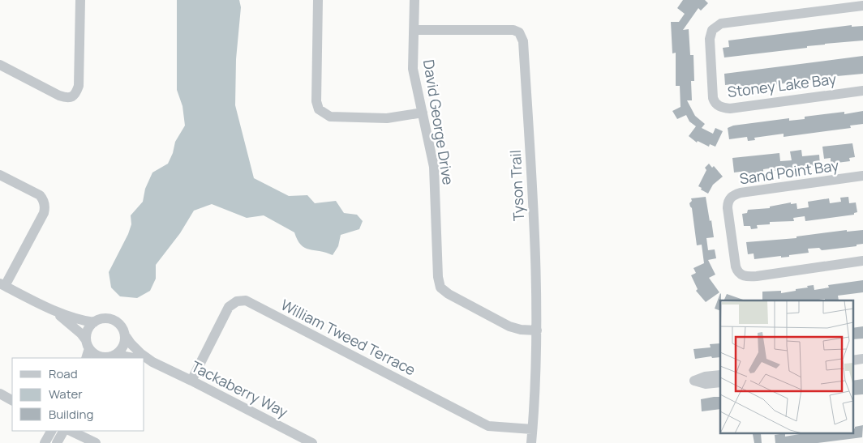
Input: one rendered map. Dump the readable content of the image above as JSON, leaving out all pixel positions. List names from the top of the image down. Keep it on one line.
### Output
{"streets":{"street":["Stoney Lake Bay","David George Drive","Sand Point Bay","Tyson Trail","William Tweed Terrace","Tackaberry Way"]},"crossings":[["David George Drive","Tyson Trail"],["Tyson Trail","William Tweed Terrace"],["William Tweed Terrace","Tackaberry Way"]],"legend":["Road","Water","Building"]}
